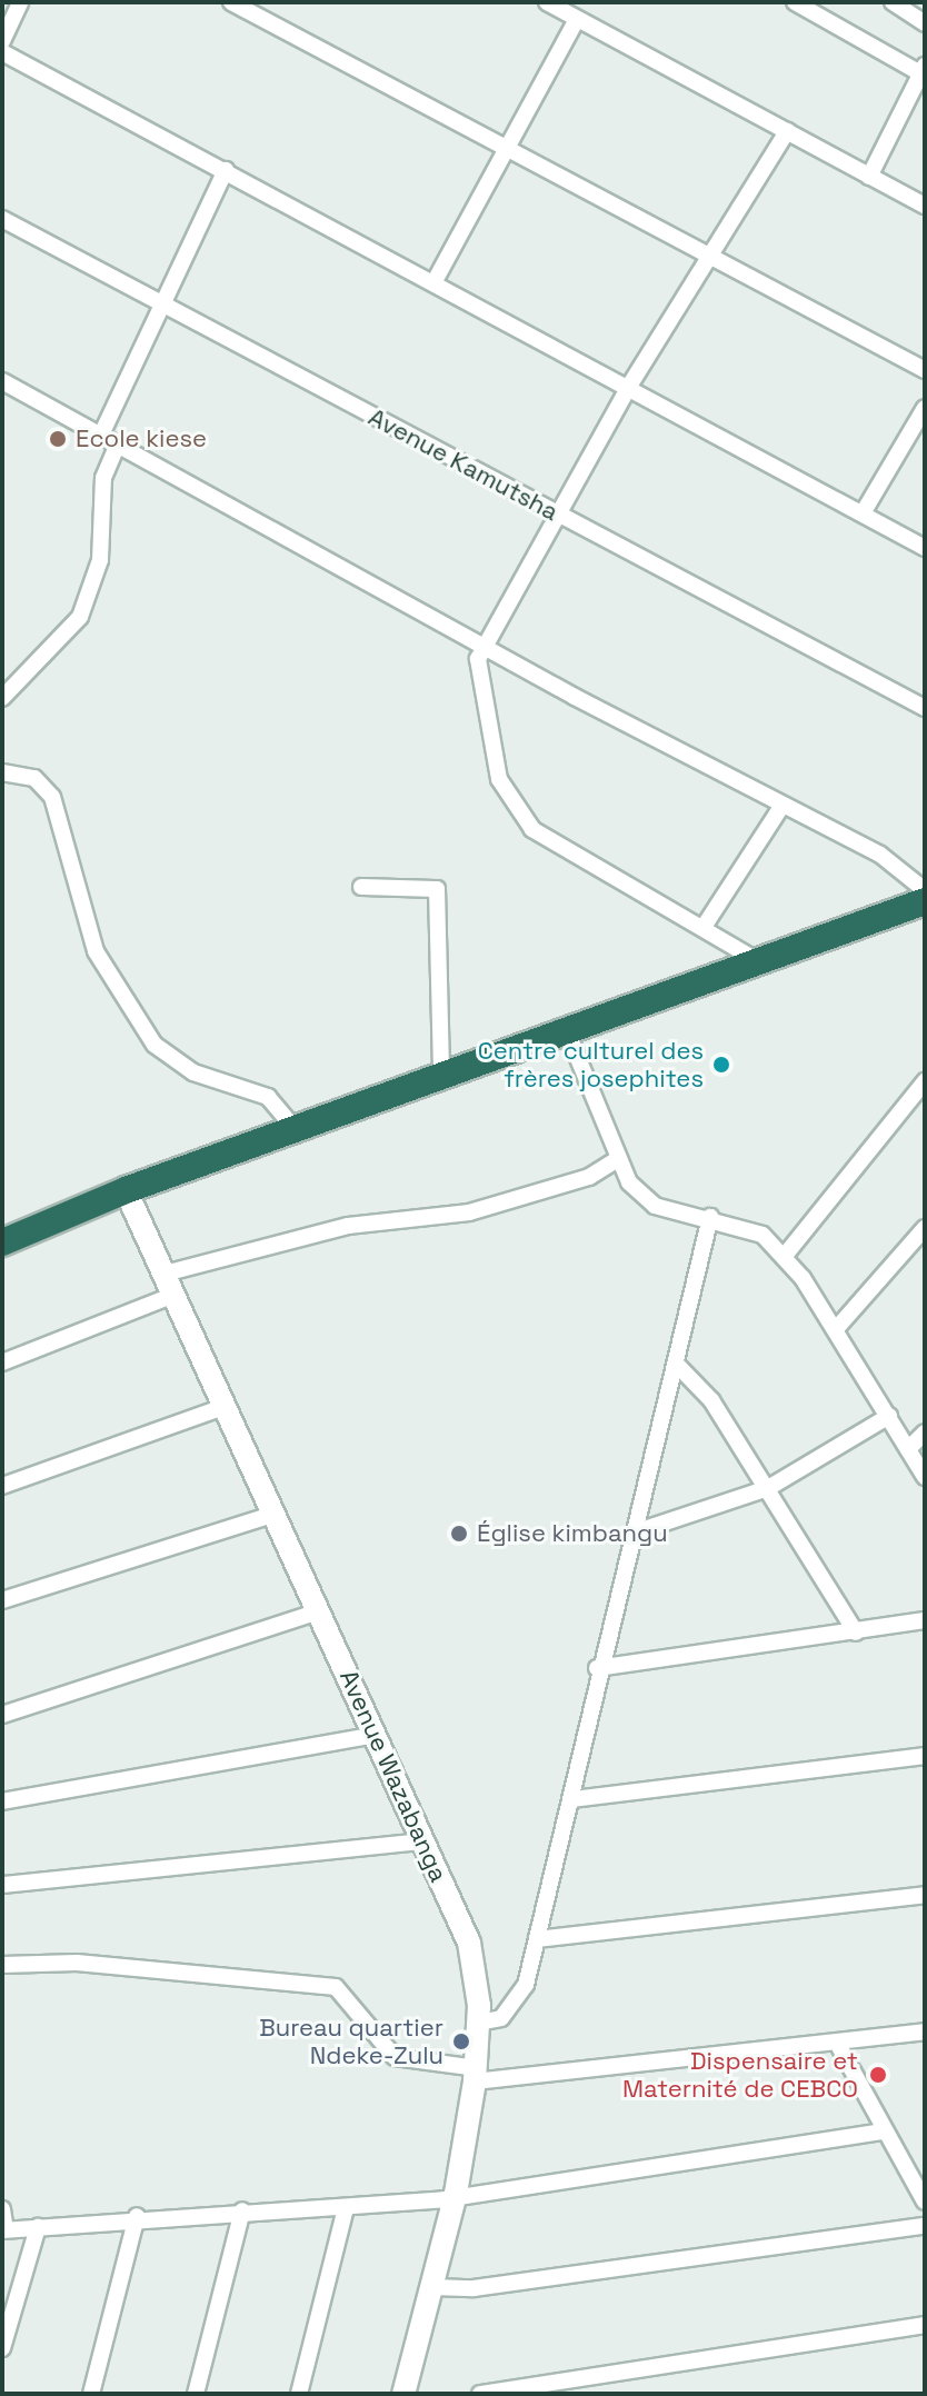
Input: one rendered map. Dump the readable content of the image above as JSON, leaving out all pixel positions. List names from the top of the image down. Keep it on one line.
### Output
{"streets":{"main road":["Avenue Wazabanga"],"street":["Avenue Kamutsha"]},"places":["Ecole kiese","Centre culturel des frères josephites","Église kimbangu","Bureau quartier Ndeke-Zulu","Dispensaire et Maternité de CEBCO"]}
